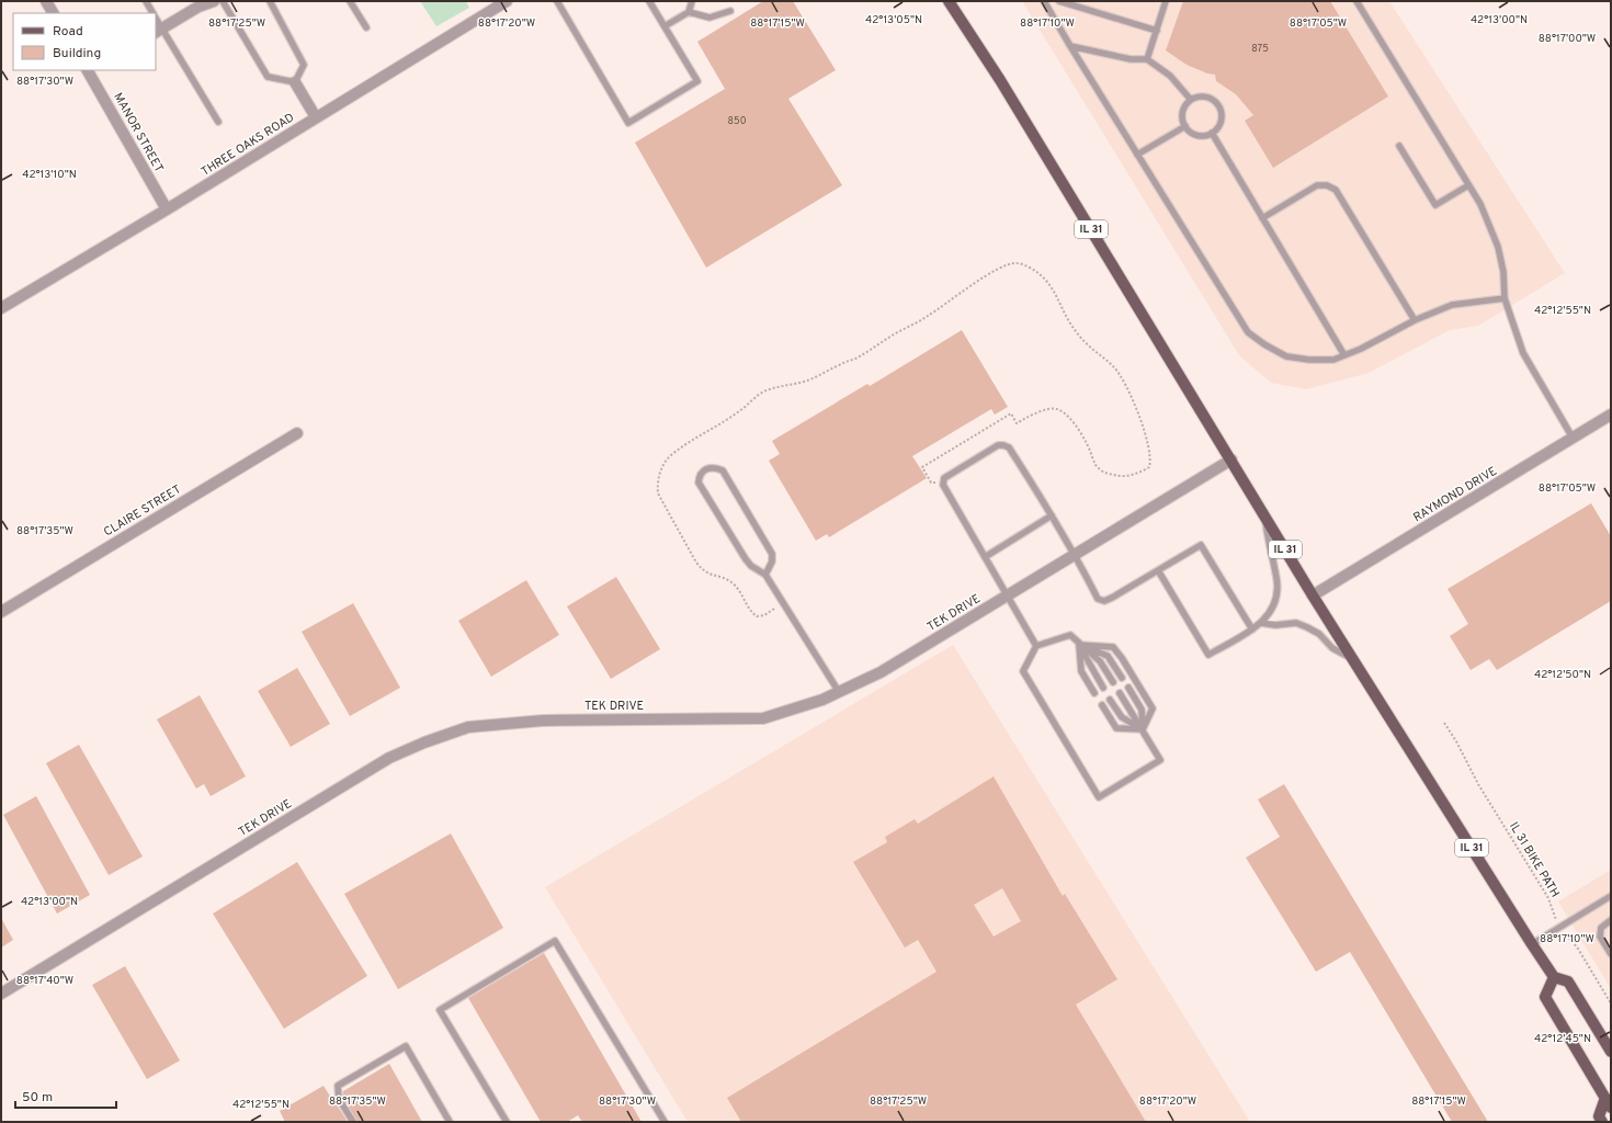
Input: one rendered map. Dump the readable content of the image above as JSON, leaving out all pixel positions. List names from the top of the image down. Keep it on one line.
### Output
{"streets":{"main road":["IL 31"],"street":["MANOR STREET","THREE OAKS ROAD","RAYMOND DRIVE","CLAIRE STREET","TEK DRIVE"],"path":["IL 31 BIKE PATH"]},"crossings":[["MANOR STREET","THREE OAKS ROAD"],["IL 31","RAYMOND DRIVE"],["IL 31","TEK DRIVE"]],"house_numbers":["875","850"],"legend":["Road","Building"],"scale_bar":"50 m","coordinates":["42°13'05\"N","42°13'00\"N","88°17'25\"W","88°17'20\"W","88°17'15\"W","88°17'10\"W","88°17'05\"W","88°17'00\"W","88°17'30\"W","42°13'10\"N","42°12'55\"N","88°17'35\"W","42°12'50\"N","88°17'40\"W","42°12'45\"N"]}
